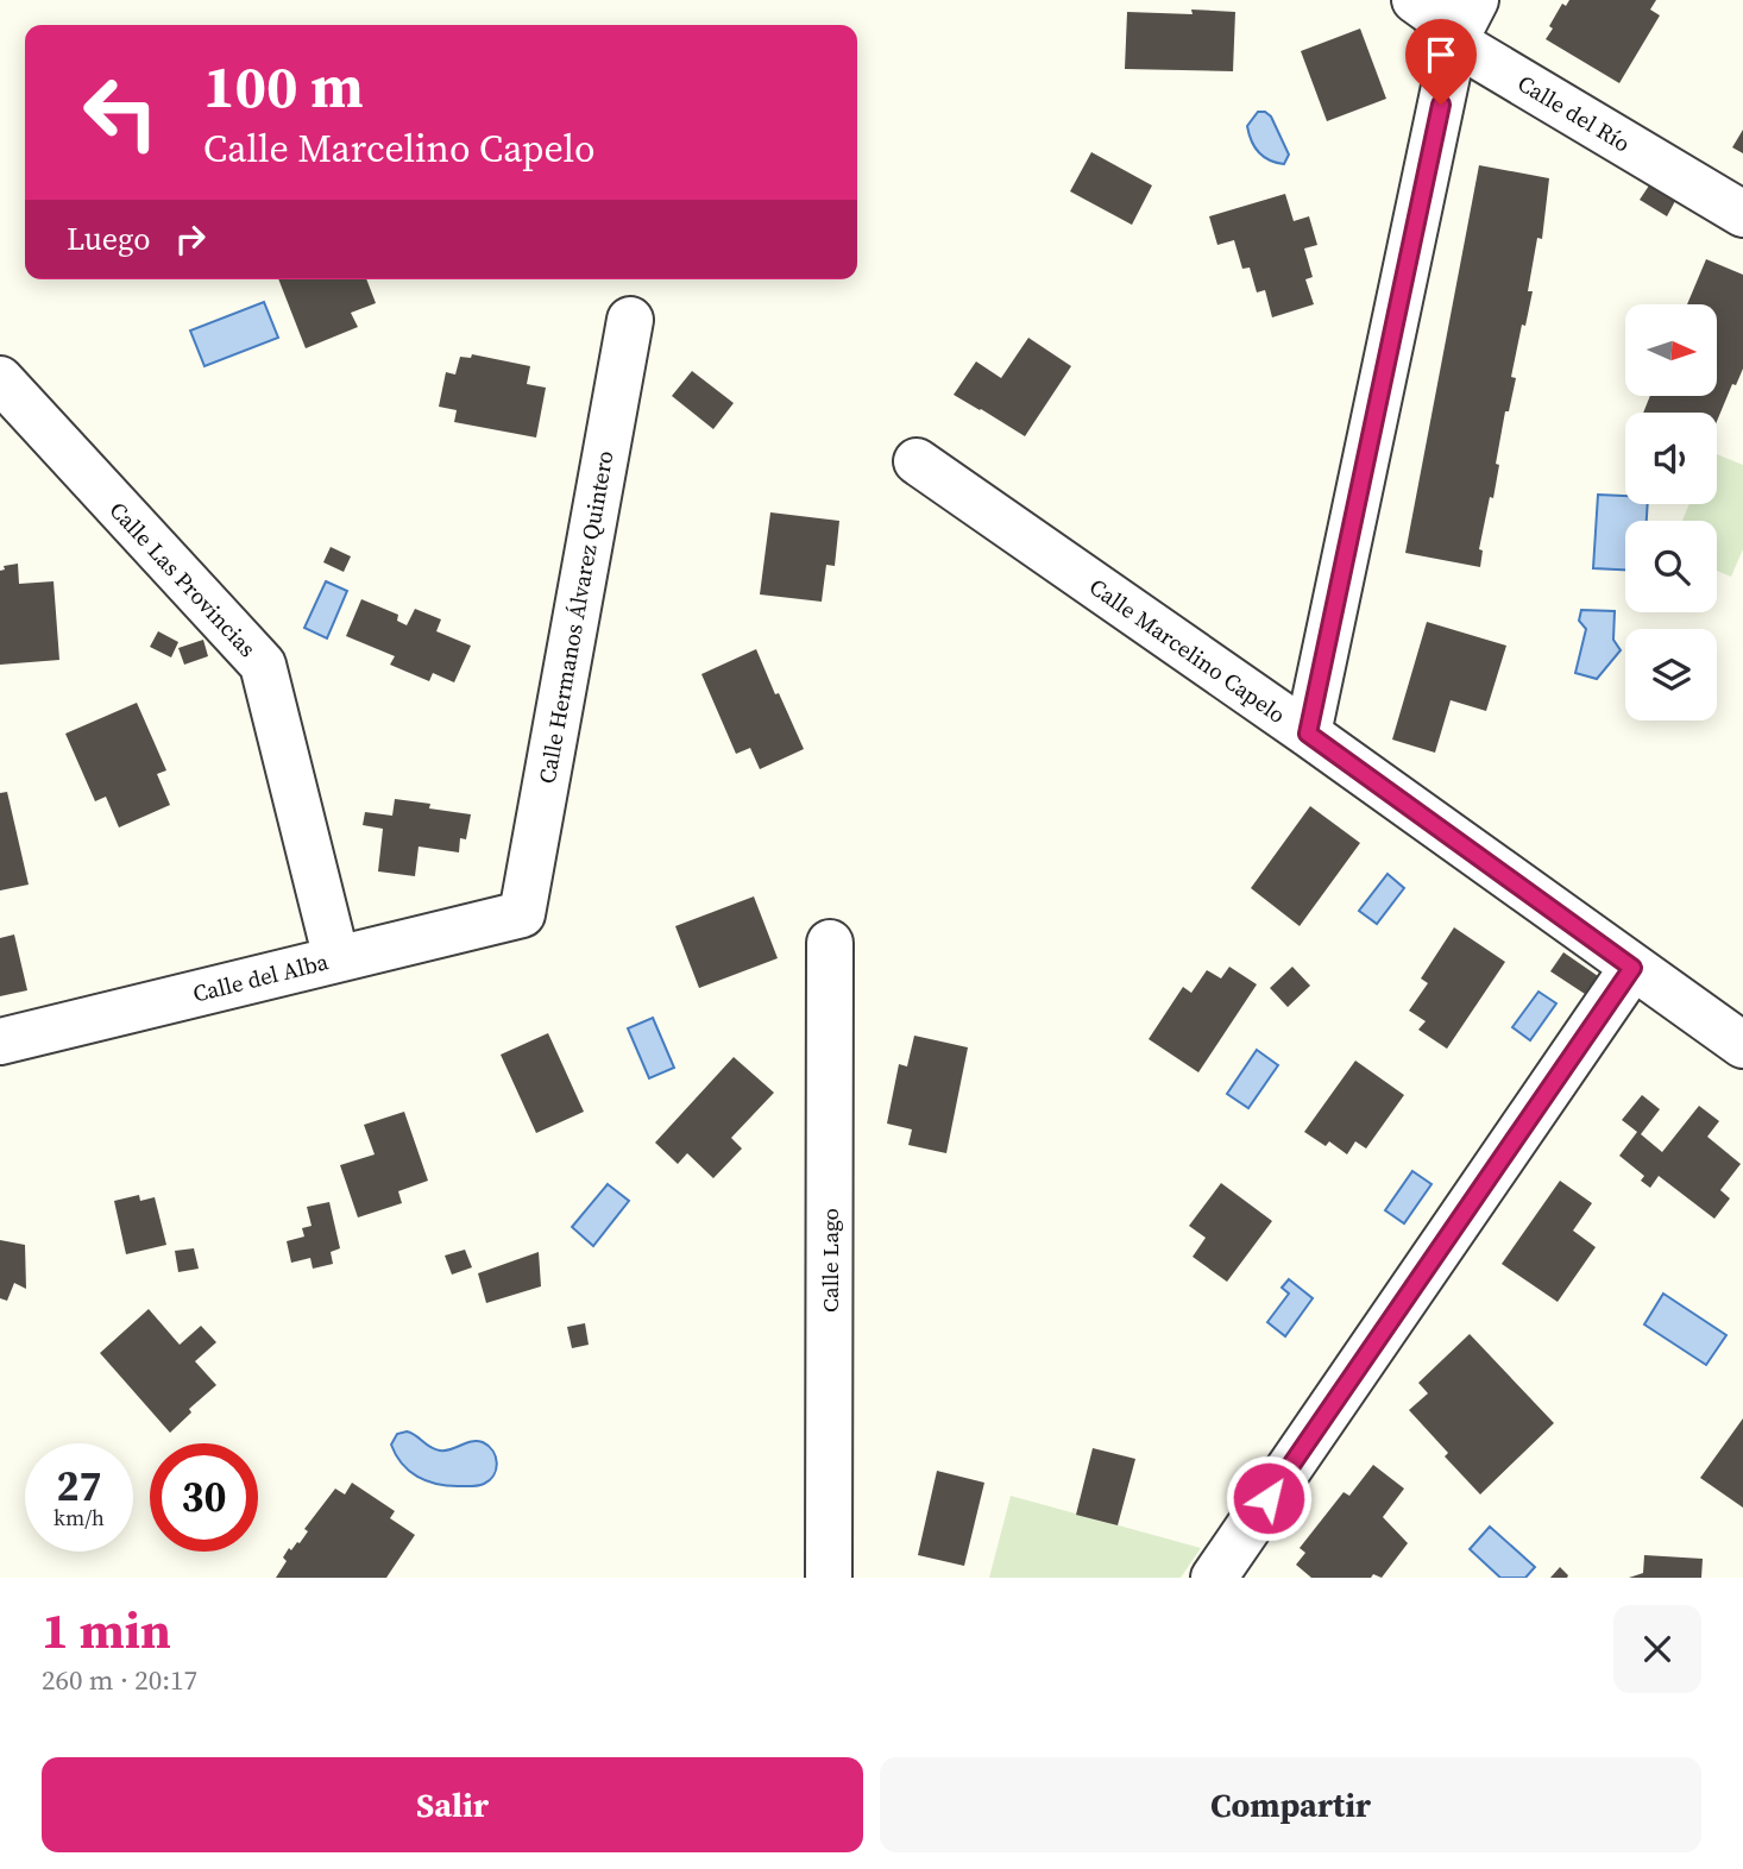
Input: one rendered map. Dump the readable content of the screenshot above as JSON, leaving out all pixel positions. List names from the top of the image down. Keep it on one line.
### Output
{"streets":{"street":["Calle del Río","Calle Las Provincias","Calle Hermanos Álvarez Quintero","Calle Marcelino Capelo","Calle del Alba","Calle Lago"]},"crossings":[["Calle Las Provincias","Calle del Alba"],["Calle Hermanos Álvarez Quintero","Calle del Alba"]],"north":"right","page":{"turn":["100 m","Calle Marcelino Capelo"],"then":"Luego","speed":"27 km/h","limit":"30","heading":["1 min","260 m · 20:17"],"buttons":["Salir","Compartir"]}}
